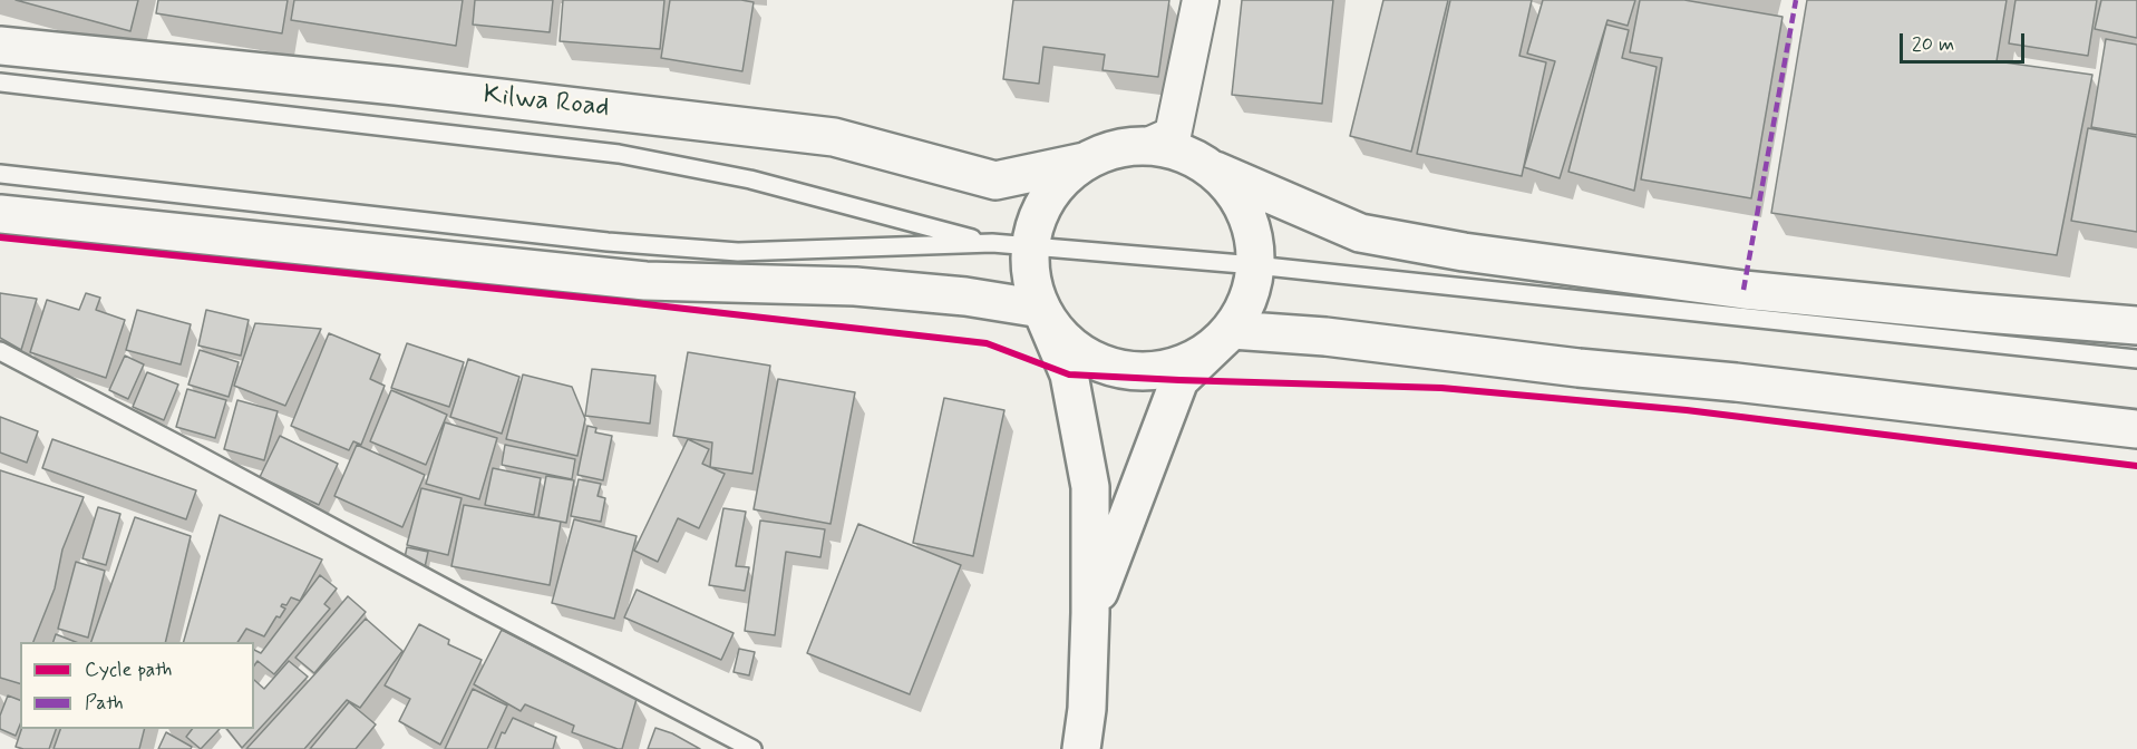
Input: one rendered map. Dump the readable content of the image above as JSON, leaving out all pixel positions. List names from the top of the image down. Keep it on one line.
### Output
{"streets":{"main road":["Kilwa Road"]},"legend":["Cycle path","Path"],"scale_bar":"20 m"}
